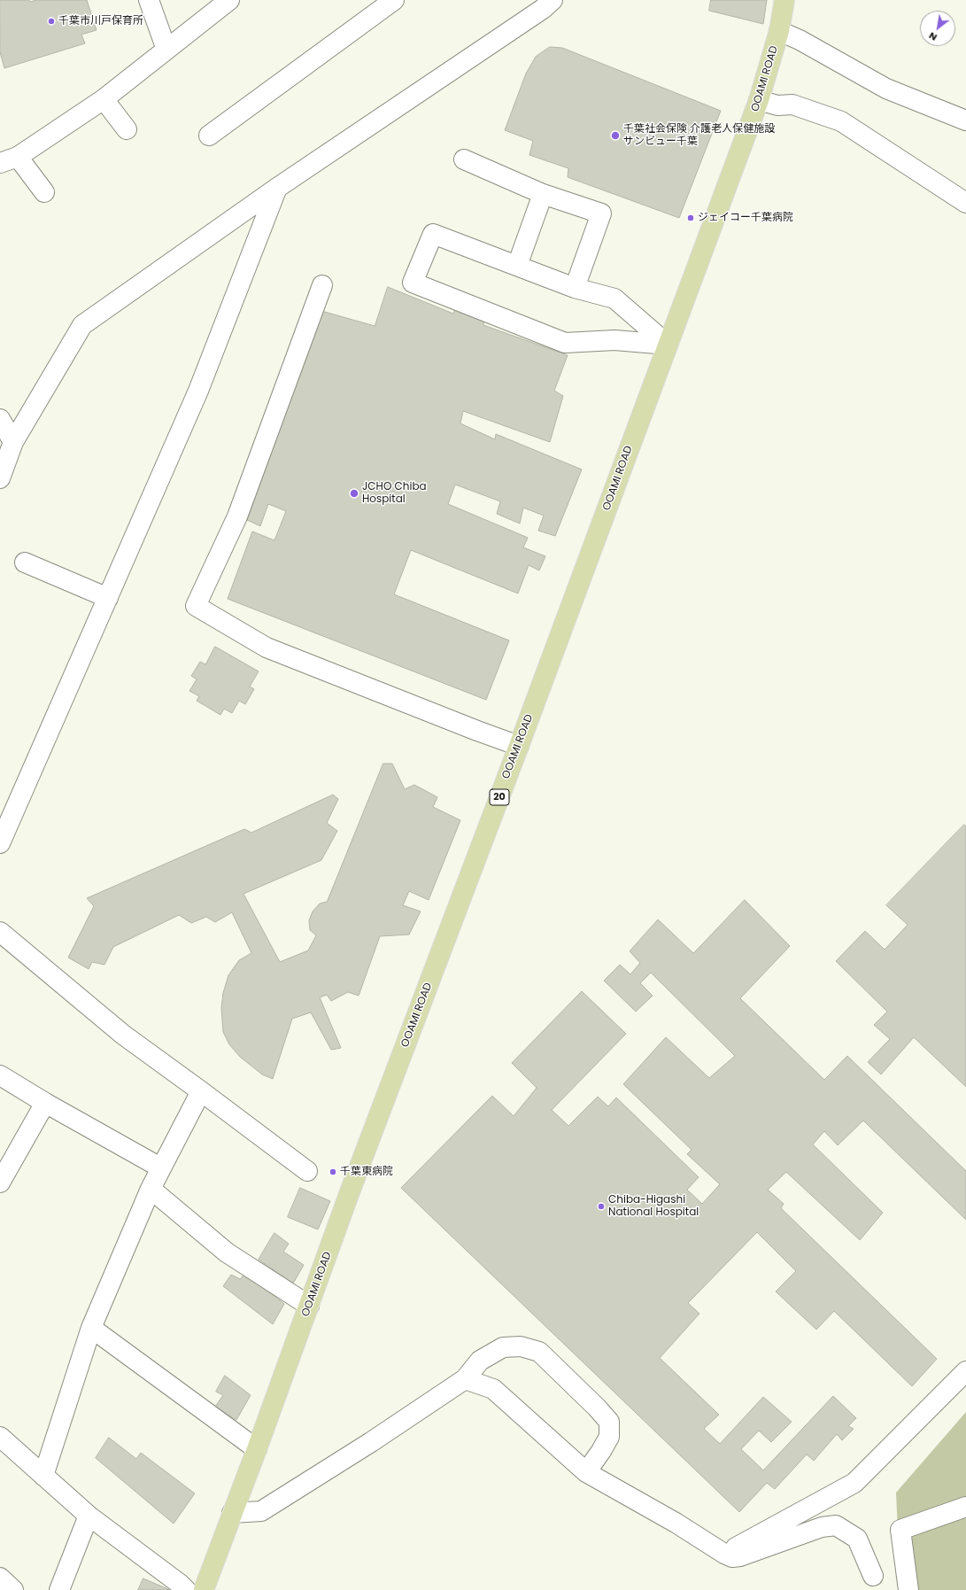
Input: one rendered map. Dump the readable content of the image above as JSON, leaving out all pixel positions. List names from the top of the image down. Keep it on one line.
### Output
{"streets":{"main road":["OOAMI ROAD","20"]},"places":["千葉市川戸保育所","千葉社会保険 介護老人保健施設 サンビュー千葉","ジェイコー千葉病院","JCHO Chiba Hospital","千葉東病院","Chiba-Higashi National Hospital"],"north":"bottom left"}
